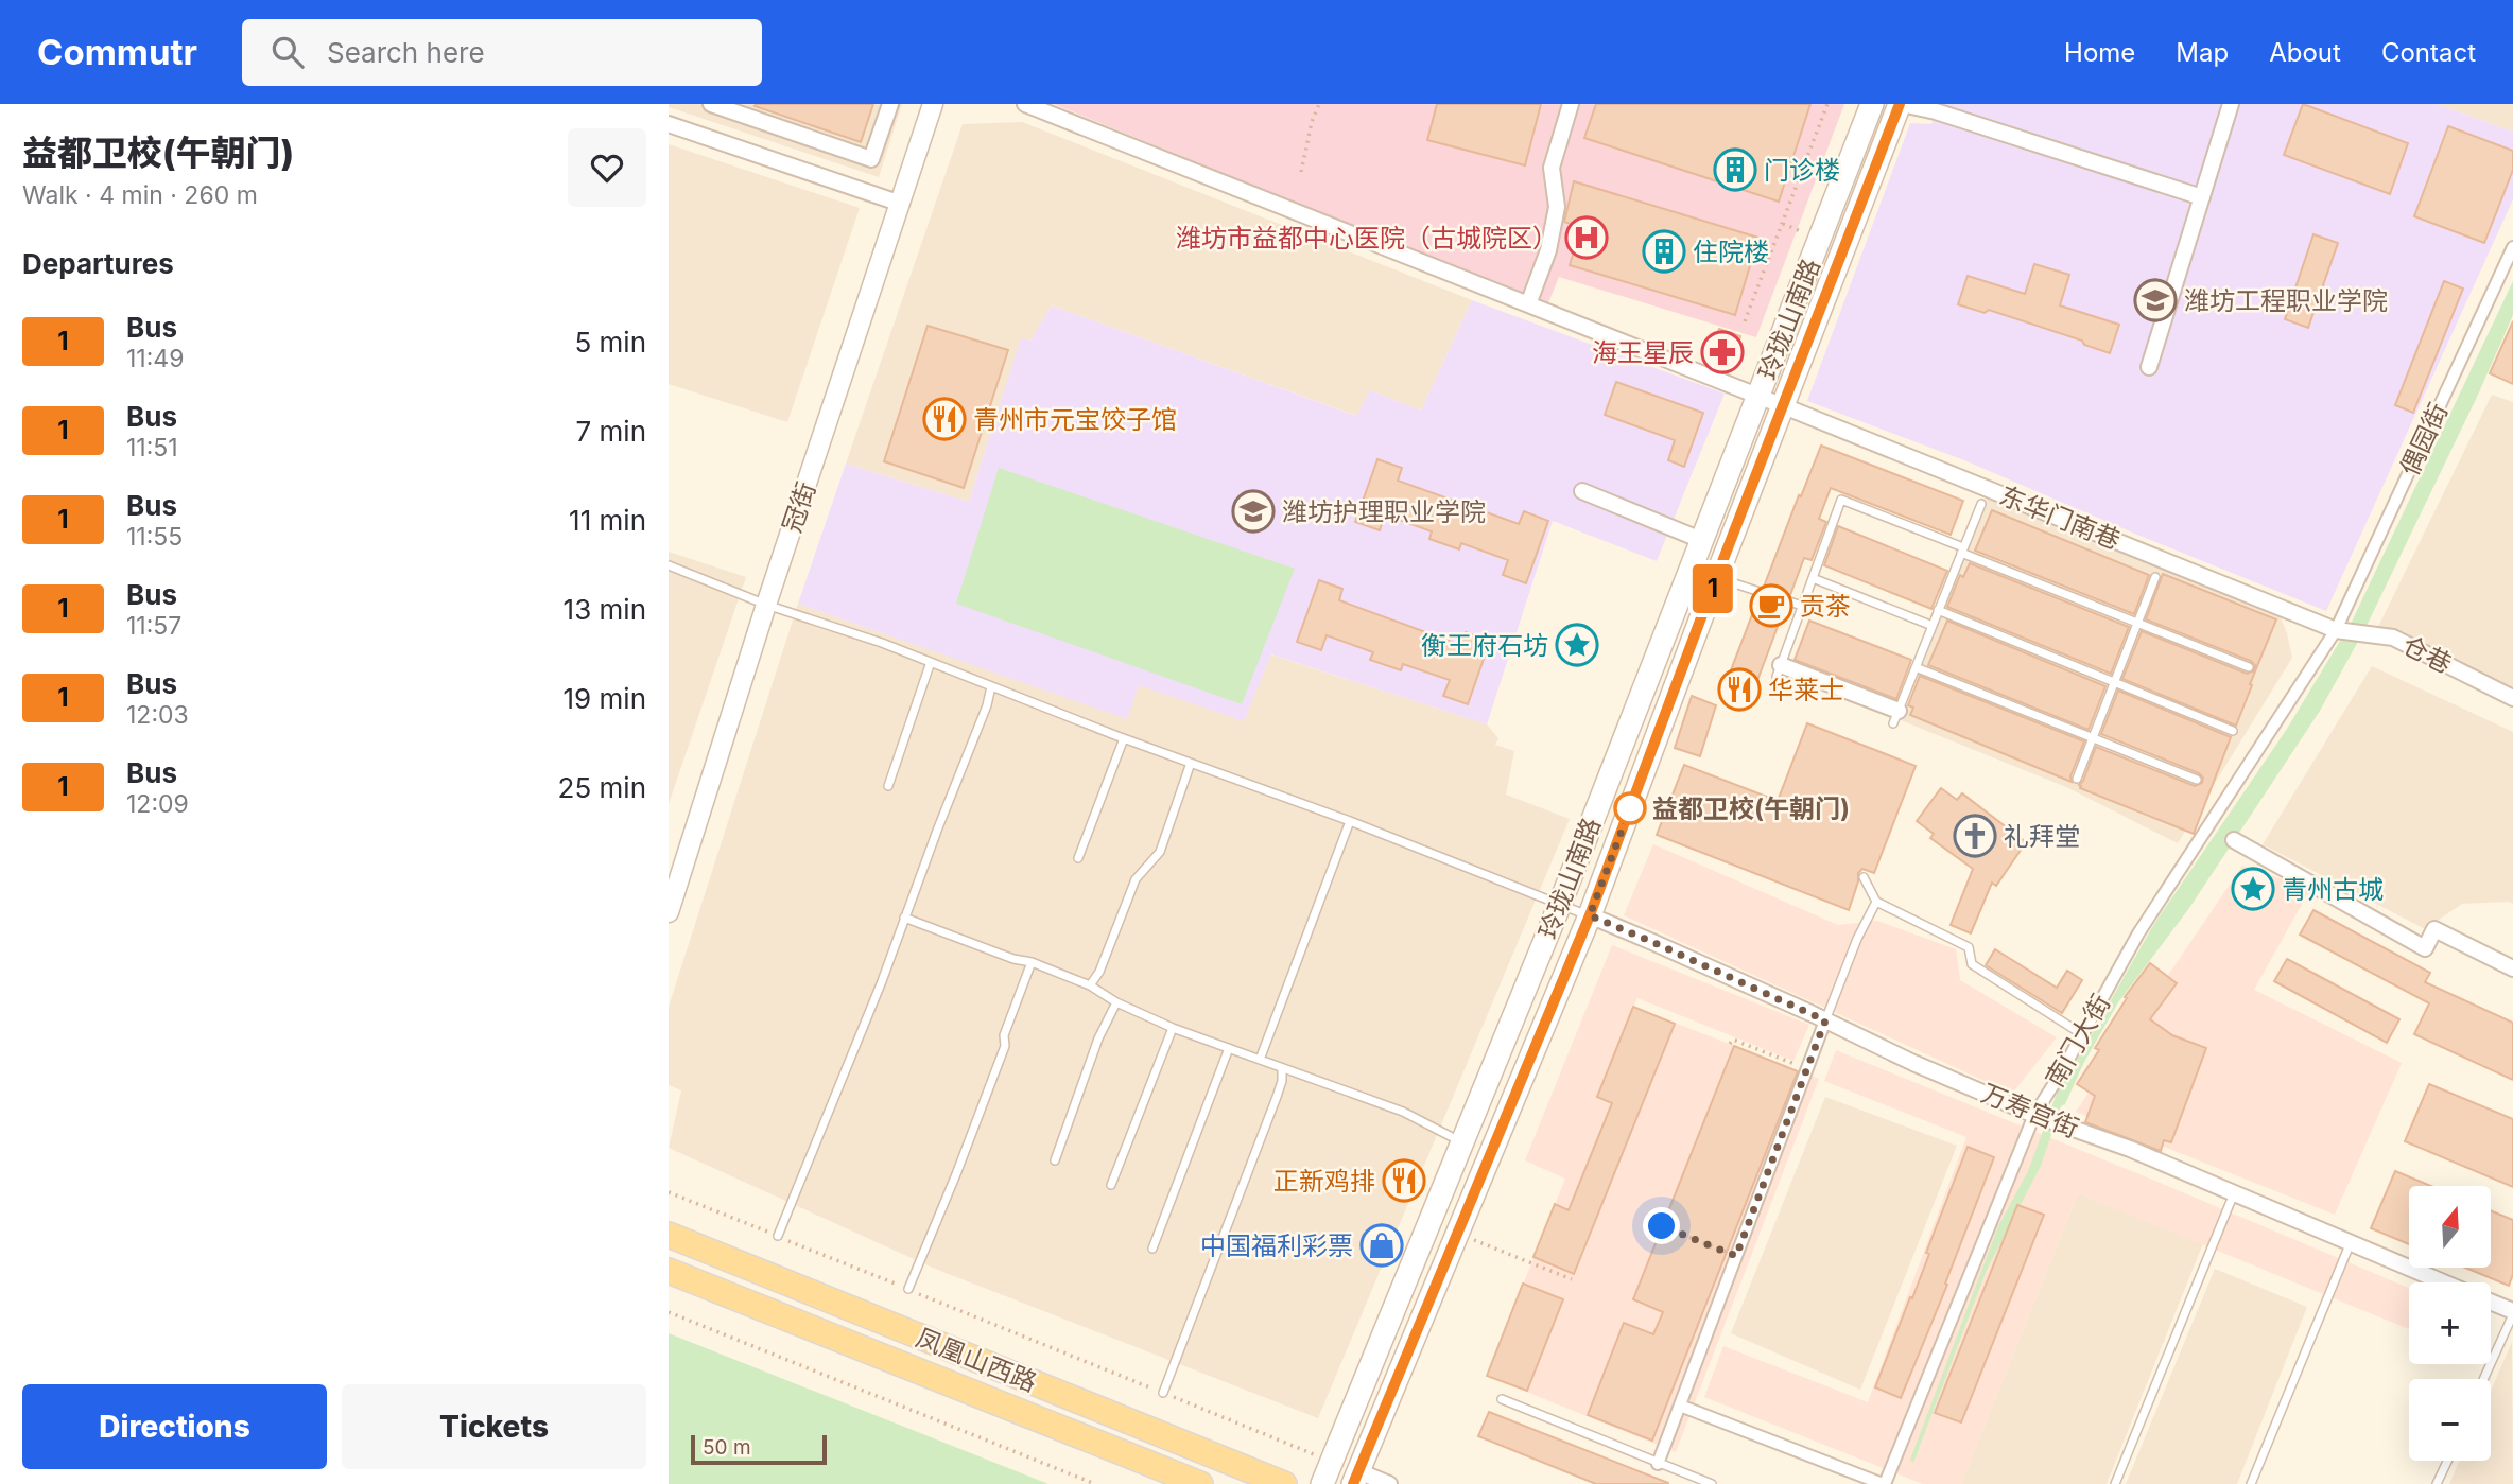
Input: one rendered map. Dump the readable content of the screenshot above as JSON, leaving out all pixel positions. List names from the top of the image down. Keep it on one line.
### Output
{"streets":{"main road":["玲珑山南路","凤凰山西路"],"street":["偶园街","冠街","东华门南巷","仓巷","南门大街","万寿宫街"]},"crossings":[["玲珑山南路","东华门南巷"],["玲珑山南路","万寿宫街"],["偶园街","东华门南巷"],["偶园街","仓巷"],["偶园街","南门大街"],["东华门南巷","仓巷"],["东华门南巷","南门大街"],["仓巷","南门大街"],["南门大街","万寿宫街"]],"places":{"building":["门诊楼","住院楼"],"hospital":["潍坊市益都中心医院（古城院区）"],"school or university":["潍坊工程职业学院","潍坊护理职业学院"],"pharmacy":["海王星辰"],"restaurant":["青州市元宝饺子馆","华莱士","正新鸡排"],"cafe":["贡茶"],"place":["衡王府石坊","青州古城"],"other":["益都卫校(午朝门)"],"church":["礼拜堂"],"shop":["中国福利彩票"]},"lines":["bus line 1"],"scale_bar":"50 m","north":"top","page":{"header":"Commutr","search":"Search here","nav":["Home","Map","About","Contact"],"heading":[["益都卫校(午朝门)","Walk · 4 min · 260 m"],"Departures"],"on_map":"1","list":[{"mark":"1","name":"Bus","note":"11:49","value":"5 min"},{"mark":"1","name":"Bus","note":"11:51","value":"7 min"},{"mark":"1","name":"Bus","note":"11:55","value":"11 min"},{"mark":"1","name":"Bus","note":"11:57","value":"13 min"},{"mark":"1","name":"Bus","note":"12:03","value":"19 min"},{"mark":"1","name":"Bus","note":"12:09","value":"25 min"}],"map_buttons":["+","−"],"buttons":["Directions","Tickets"],"scale":"50 m"}}
